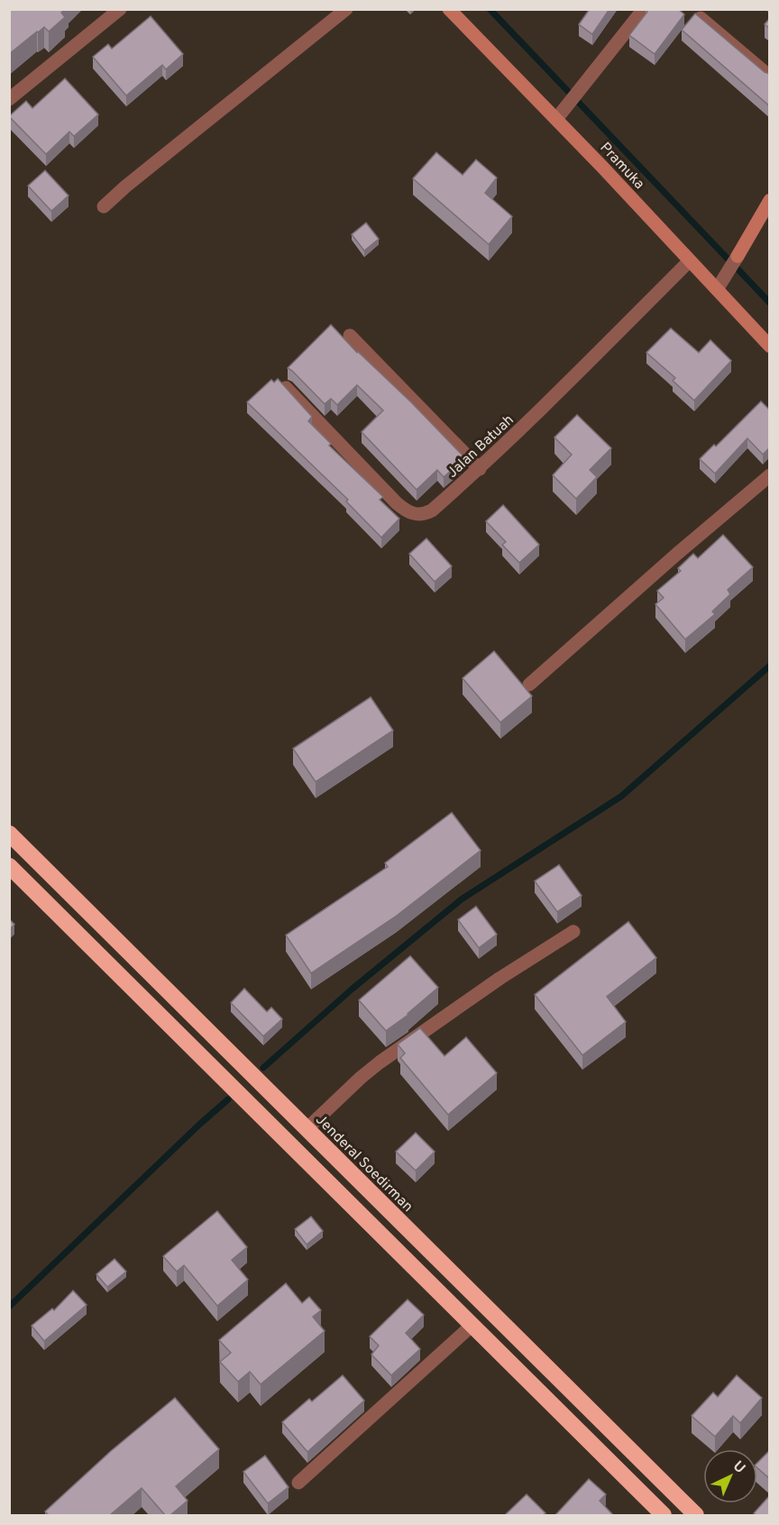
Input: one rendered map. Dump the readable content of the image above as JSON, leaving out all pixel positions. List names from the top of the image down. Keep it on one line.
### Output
{"streets":{"highway":["Jenderal Soedirman"],"street":["Pramuka","Jalan Batuah"]},"crossings":[["Pramuka","Jalan Batuah"]],"north":"top right"}
